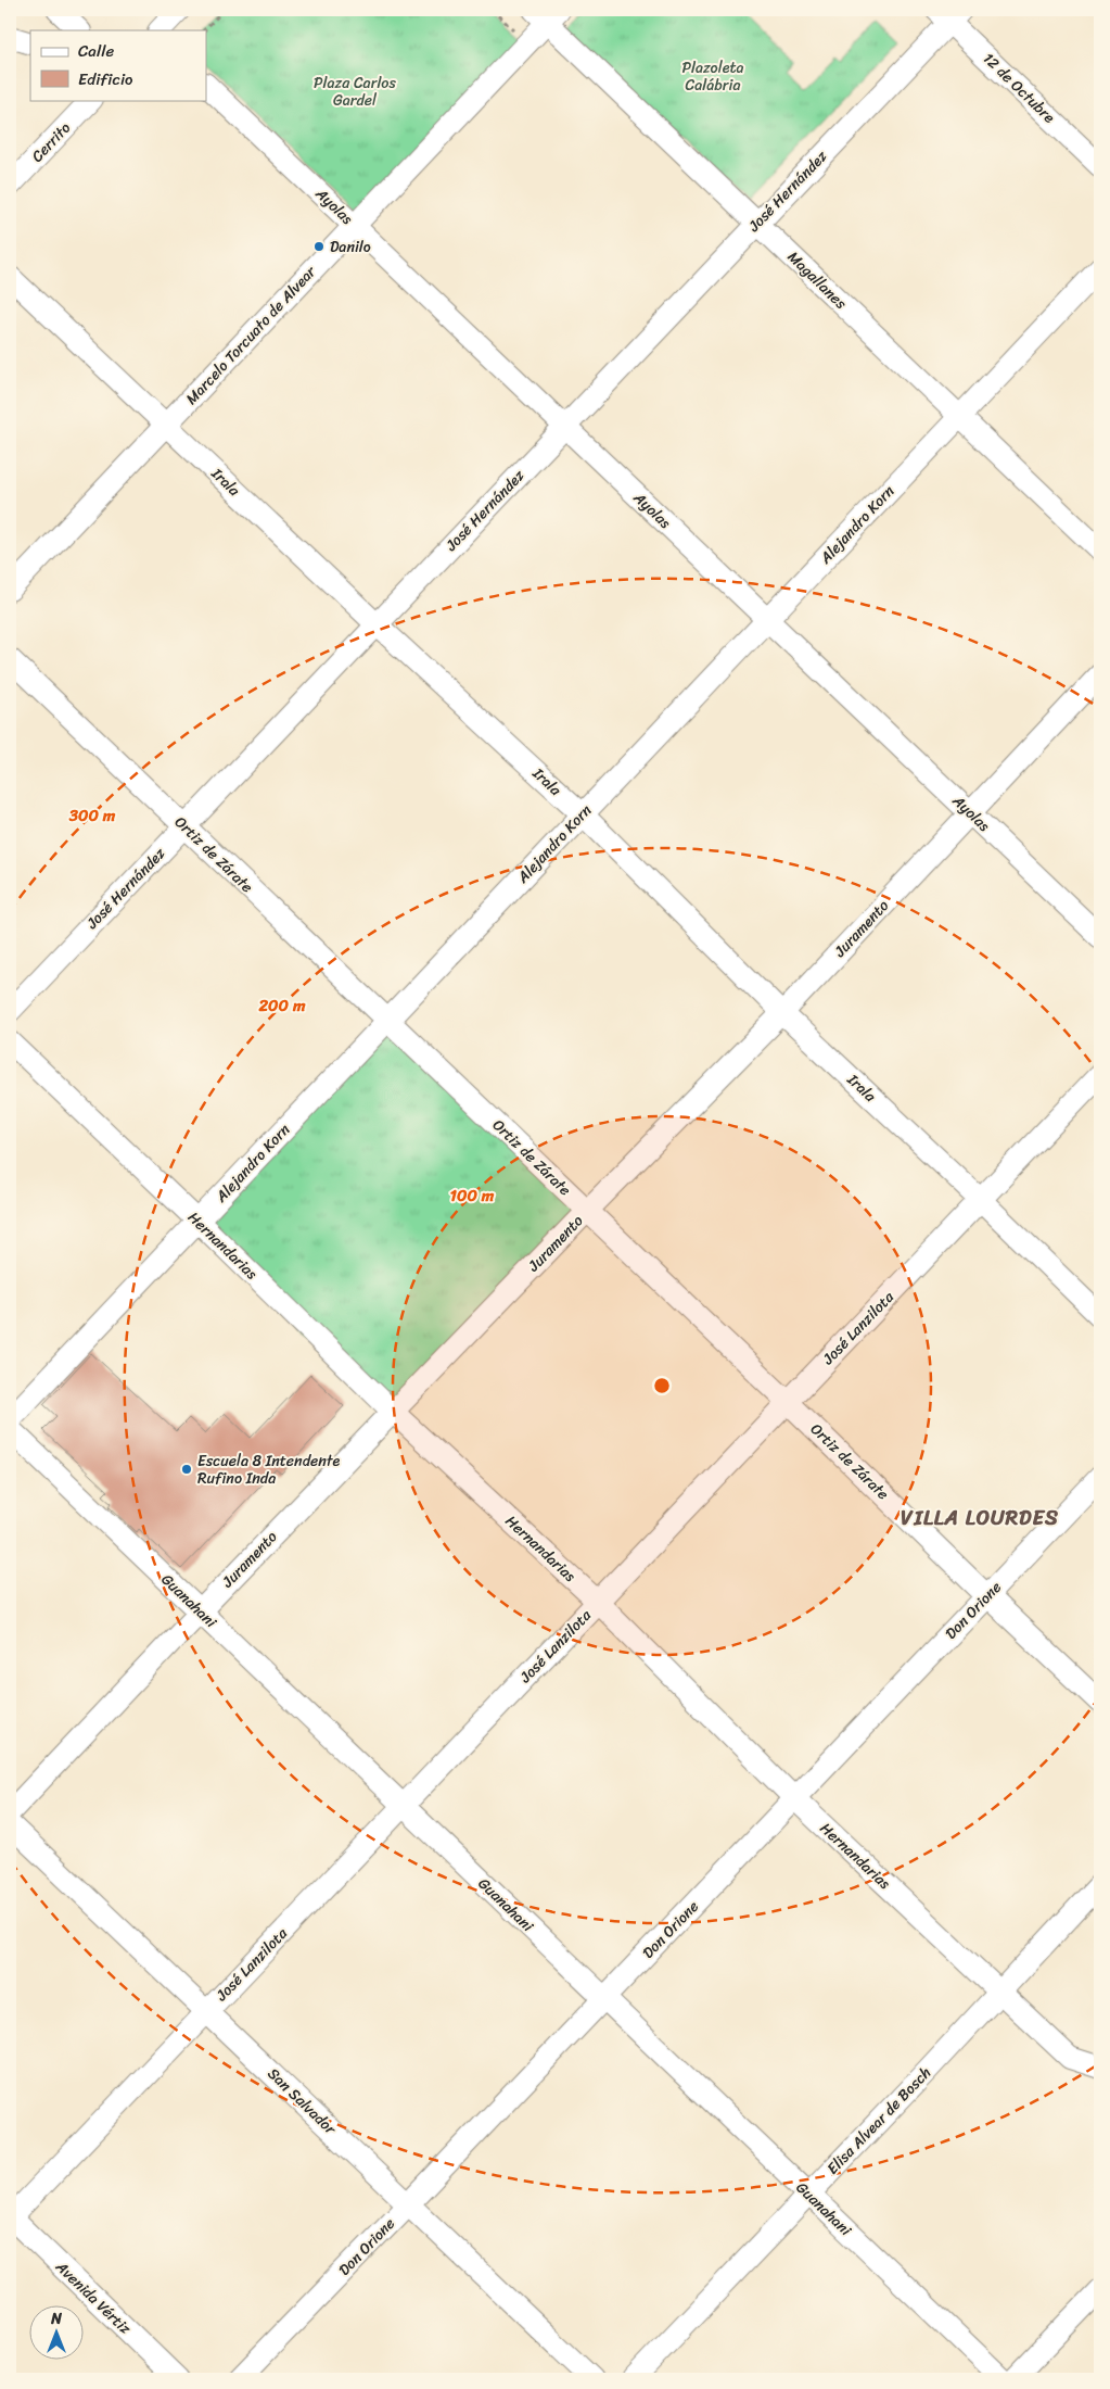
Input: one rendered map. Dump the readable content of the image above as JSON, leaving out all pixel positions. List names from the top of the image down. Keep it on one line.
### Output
{"streets":{"street":["12 de Octubre","Cerrito","José Hernández","Ayolas","Magallanes","Marcelo Torcuato de Alvear","Irala","Alejandro Korn","Ortiz de Zárate","Juramento","Hernandarias","José Lanzilota","Guanahani","Don Orione","San Salvador","Elisa Alvear de Bosch","Avenida Vértiz"]},"crossings":[["12 de Octubre","José Hernández"],["José Hernández","Ayolas"],["José Hernández","Magallanes"],["José Hernández","Irala"],["José Hernández","Ortiz de Zárate"],["Ayolas","Marcelo Torcuato de Alvear"],["Ayolas","Alejandro Korn"],["Ayolas","Juramento"],["Magallanes","Marcelo Torcuato de Alvear"],["Magallanes","Alejandro Korn"],["Marcelo Torcuato de Alvear","Irala"],["Irala","Alejandro Korn"],["Irala","Juramento"],["Irala","José Lanzilota"],["Alejandro Korn","Ortiz de Zárate"],["Alejandro Korn","Hernandarias"],["Ortiz de Zárate","Juramento"],["Ortiz de Zárate","José Lanzilota"],["Ortiz de Zárate","Don Orione"],["Juramento","Hernandarias"],["Juramento","Guanahani"],["Hernandarias","José Lanzilota"],["Hernandarias","Don Orione"],["Hernandarias","Elisa Alvear de Bosch"],["José Lanzilota","Guanahani"],["José Lanzilota","San Salvador"],["José Lanzilota","Avenida Vértiz"],["Guanahani","Don Orione"],["Guanahani","Elisa Alvear de Bosch"],["Don Orione","San Salvador"]],"districts":["VILLA LOURDES"],"parks":["Plazoleta Calábria","Plaza Carlos Gardel"],"places":["Danilo","Escuela 8 Intendente Rufino Inda"],"legend":["Calle","Edificio"],"north":"top","rings":["300 m","200 m","100 m"]}
